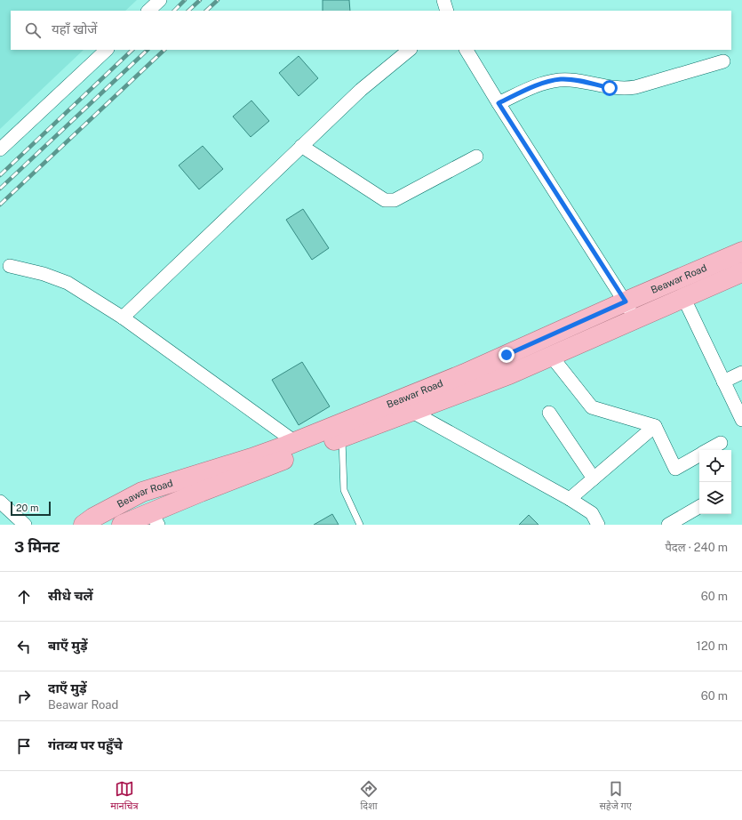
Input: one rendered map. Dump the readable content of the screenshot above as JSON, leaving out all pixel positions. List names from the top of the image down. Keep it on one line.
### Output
{"streets":{"main road":["Beawar Road"]},"scale_bar":"20 m","page":{"search":"यहाँ खोजें","scale":"20 m","heading":["3 मिनट","पैदल · 240 m"],"list":[["सीधे चलें","60 m"],["बाएँ मुड़ें","120 m"],["दाएँ मुड़ें","Beawar Road","60 m"],"गंतव्य पर पहुँचे"],"nav":["मानचित्र","दिशा","सहेजे गए"]}}
